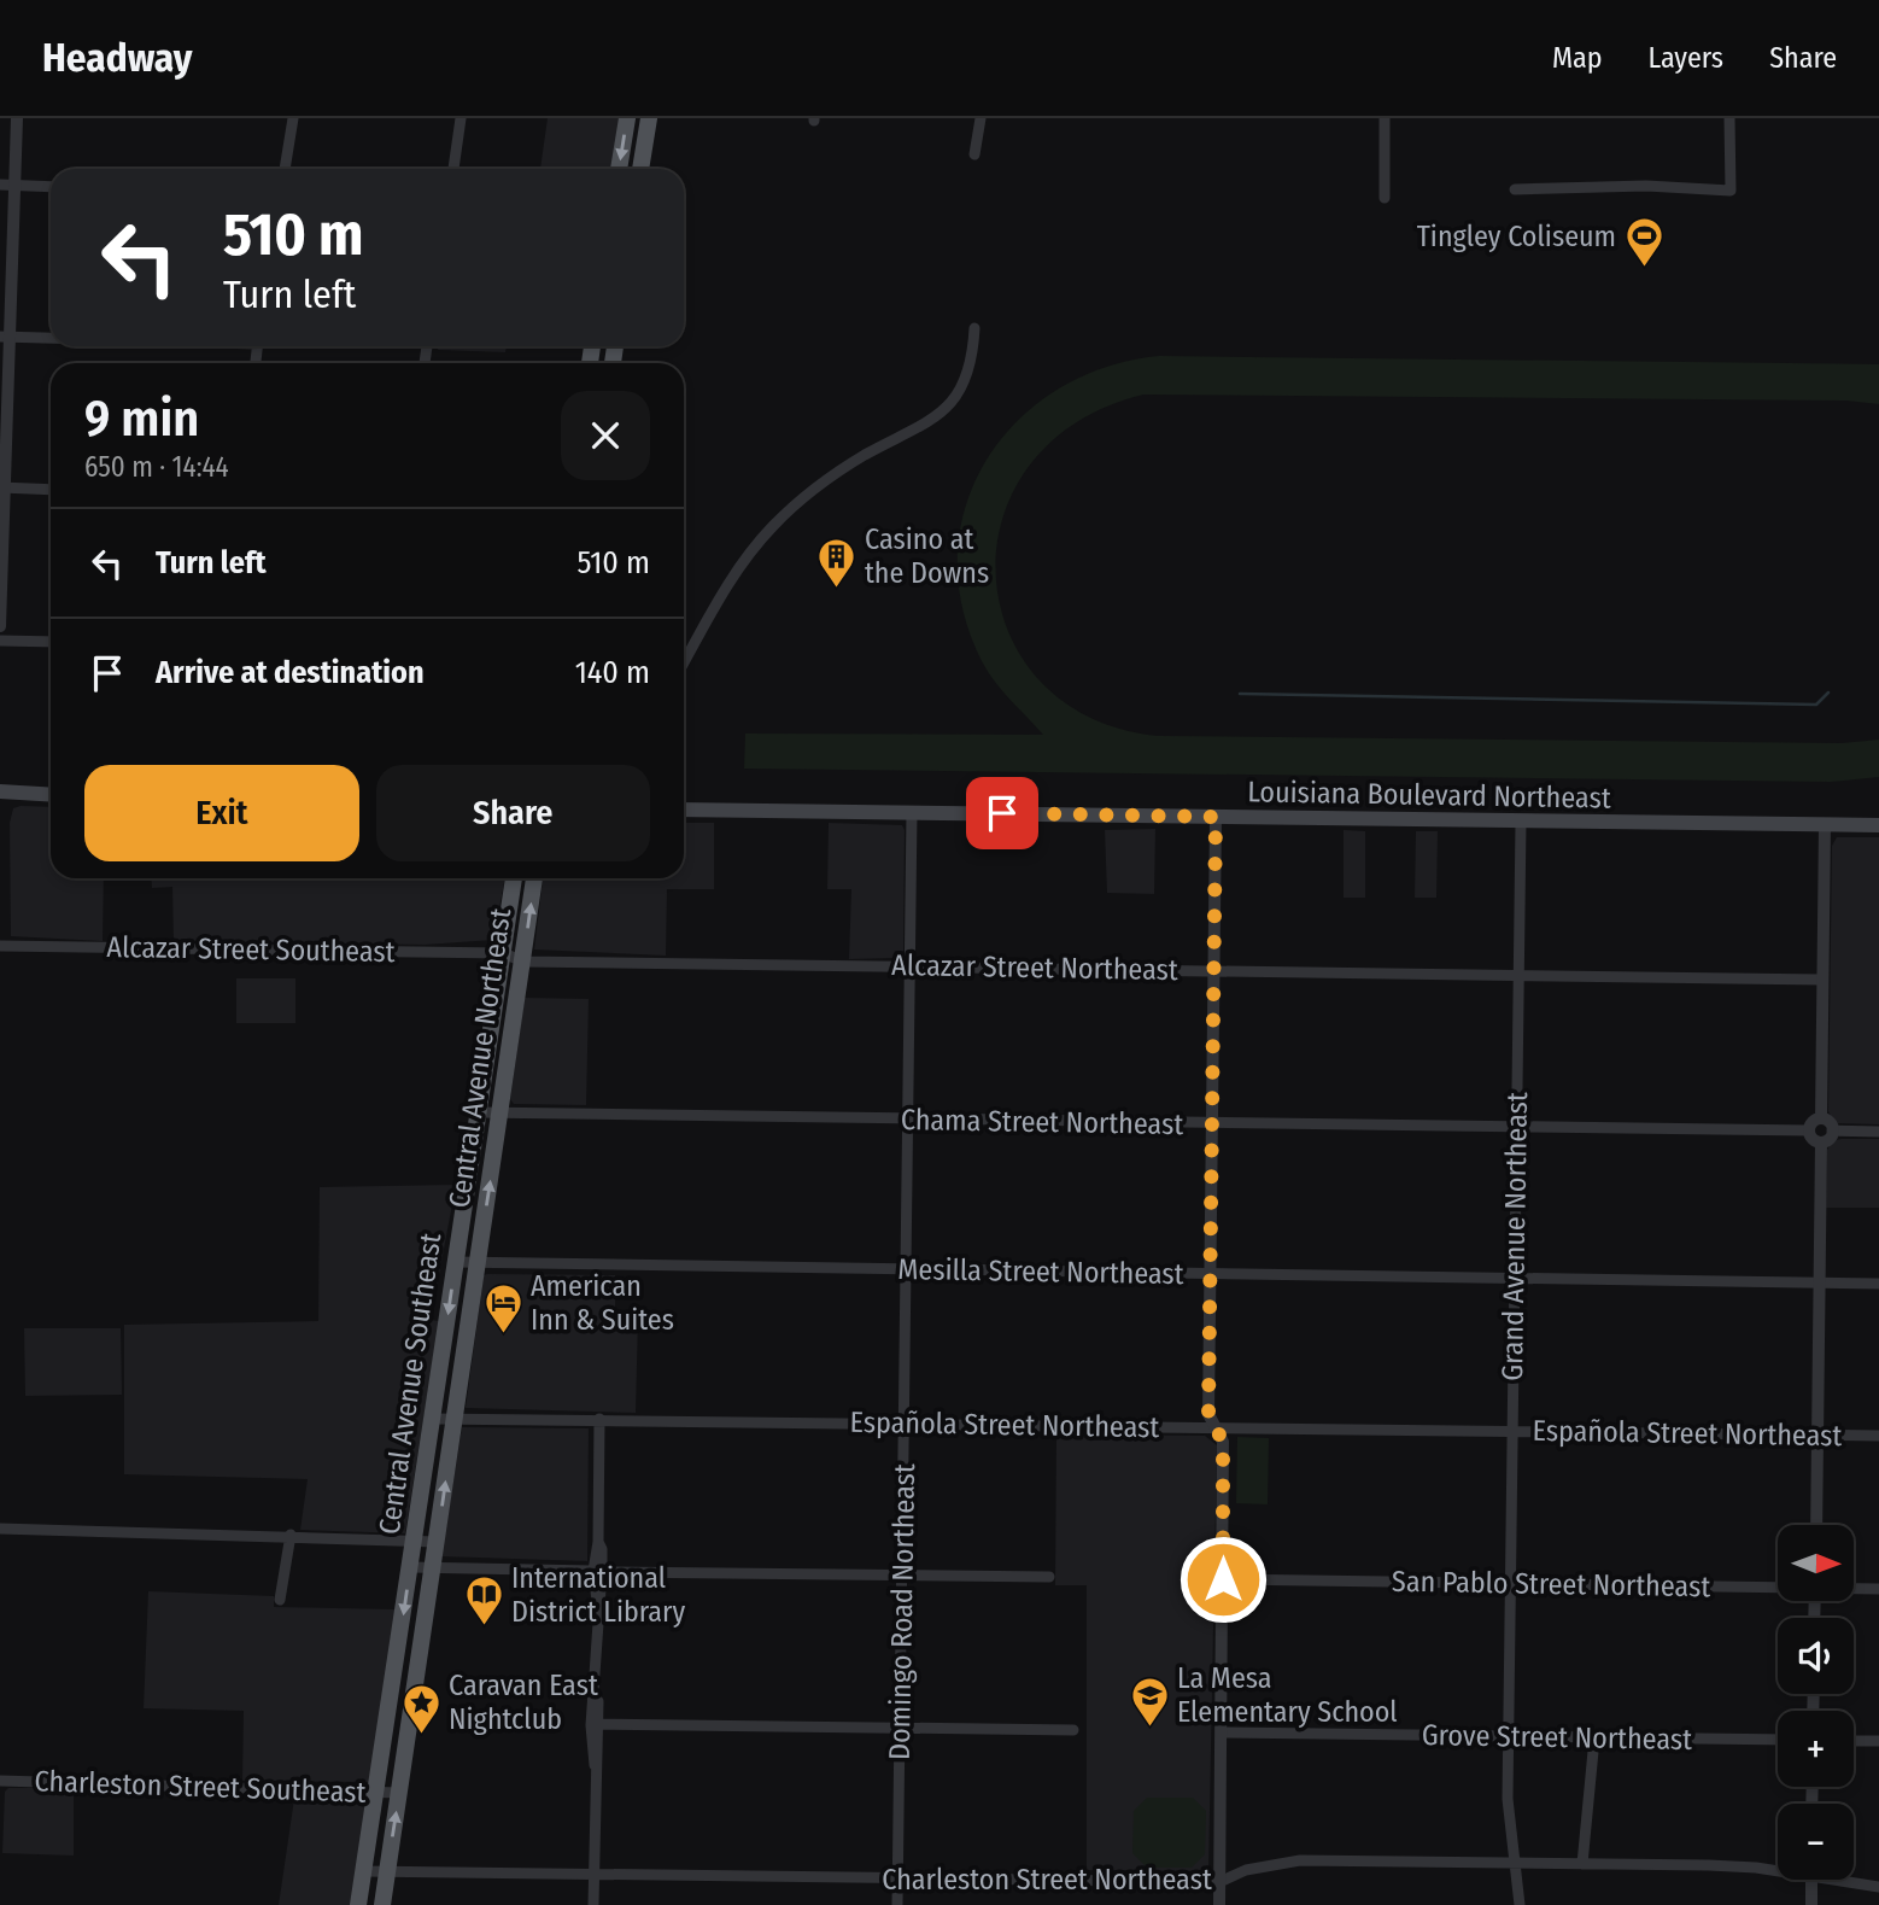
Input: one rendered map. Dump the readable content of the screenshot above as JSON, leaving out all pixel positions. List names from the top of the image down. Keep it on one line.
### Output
{"streets":{"main road":["Louisiana Boulevard Northeast","Central Avenue Northeast","Central Avenue Southeast"],"street":["Alcazar Street Southeast","Alcazar Street Northeast","Chama Street Northeast","Grand Avenue Northeast","Mesilla Street Northeast","Española Street Northeast","San Pablo Street Northeast","Domingo Road Northeast","Grove Street Northeast","Charleston Street Southeast","Charleston Street Northeast"]},"crossings":[["Louisiana Boulevard Northeast","Grand Avenue Northeast"],["Louisiana Boulevard Northeast","Domingo Road Northeast"],["Alcazar Street Southeast","Alcazar Street Northeast"],["Alcazar Street Southeast","Central Avenue Southeast"],["Alcazar Street Northeast","Central Avenue Northeast"],["Alcazar Street Northeast","Grand Avenue Northeast"],["Alcazar Street Northeast","Central Avenue Southeast"],["Alcazar Street Northeast","Domingo Road Northeast"],["Central Avenue Northeast","Chama Street Northeast"],["Central Avenue Northeast","Mesilla Street Northeast"],["Central Avenue Northeast","Española Street Northeast"],["Central Avenue Northeast","Charleston Street Southeast"],["Central Avenue Northeast","Charleston Street Northeast"],["Chama Street Northeast","Grand Avenue Northeast"],["Chama Street Northeast","Central Avenue Southeast"],["Chama Street Northeast","Domingo Road Northeast"],["Grand Avenue Northeast","Mesilla Street Northeast"],["Grand Avenue Northeast","Española Street Northeast"],["Grand Avenue Northeast","San Pablo Street Northeast"],["Grand Avenue Northeast","Grove Street Northeast"],["Grand Avenue Northeast","Charleston Street Northeast"],["Mesilla Street Northeast","Central Avenue Southeast"],["Mesilla Street Northeast","Domingo Road Northeast"],["Central Avenue Southeast","Española Street Northeast"],["Central Avenue Southeast","Charleston Street Southeast"],["Central Avenue Southeast","Charleston Street Northeast"],["Española Street Northeast","Domingo Road Northeast"],["Domingo Road Northeast","Charleston Street Northeast"]],"one_way":["Central Avenue Northeast","Central Avenue Southeast"],"places":{"sports":["Tingley Coliseum"],"building":["Casino at the Downs"],"hotel":["American Inn & Suites"],"library":["International District Library"],"school or university":["La Mesa Elementary School"],"place":["Caravan East Nightclub"]},"north":"right","page":{"header":"Headway","nav":["Map","Layers","Share"],"turn":["510 m","Turn left"],"heading":["9 min","650 m · 14:44"],"list":[{"name":"Turn left","value":"510 m"},{"name":"Arrive at destination","value":"140 m"}],"buttons":["Exit","Share"],"map_buttons":["+","−"]}}
